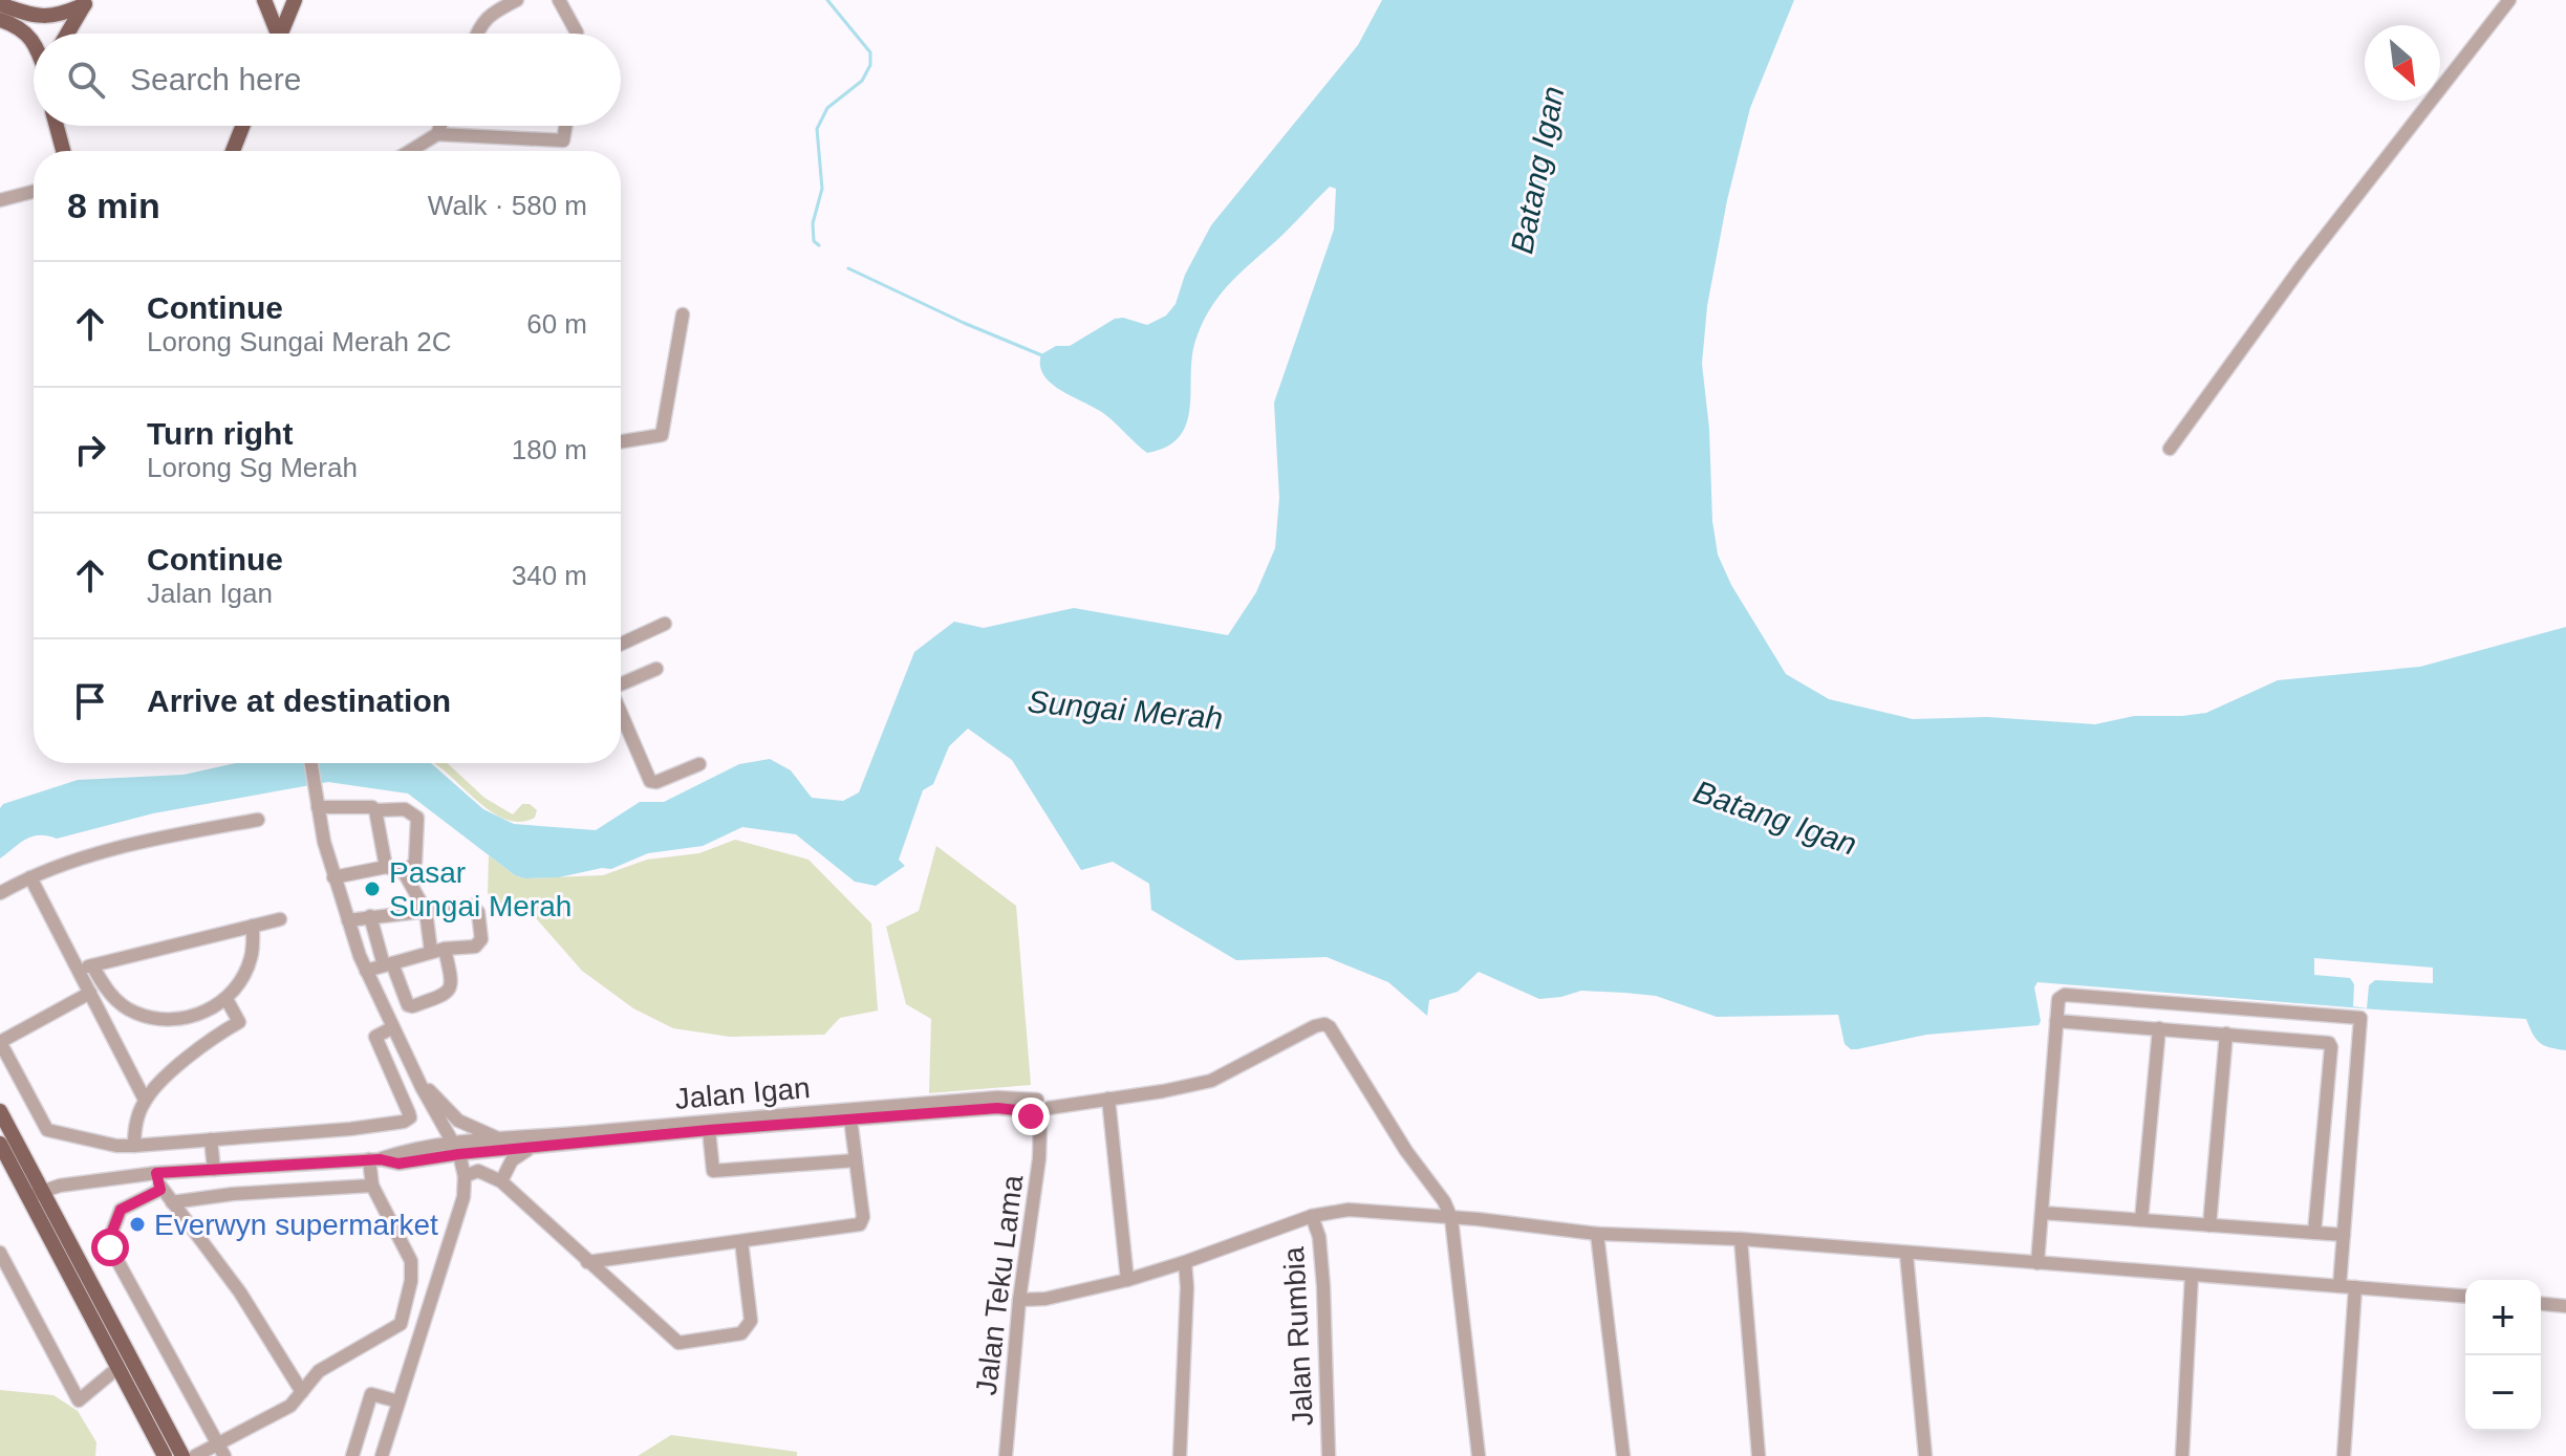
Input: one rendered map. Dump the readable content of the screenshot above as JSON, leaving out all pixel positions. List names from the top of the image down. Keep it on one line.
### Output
{"streets":{"street":["Jalan Igan","Jalan Teku Lama","Jalan Rumbia"]},"crossings":[["Jalan Igan","Jalan Teku Lama"]],"water":["Batang Igan","Sungai Merah"],"places":["Pasar Sungai Merah","Everwyn supermarket"],"north":"bottom right","page":{"search":"Search here","heading":["8 min","Walk · 580 m"],"list":[["Continue","Lorong Sungai Merah 2C","60 m"],["Turn right","Lorong Sg Merah","180 m"],["Continue","Jalan Igan","340 m"],"Arrive at destination"],"map_buttons":["+","−"]}}
